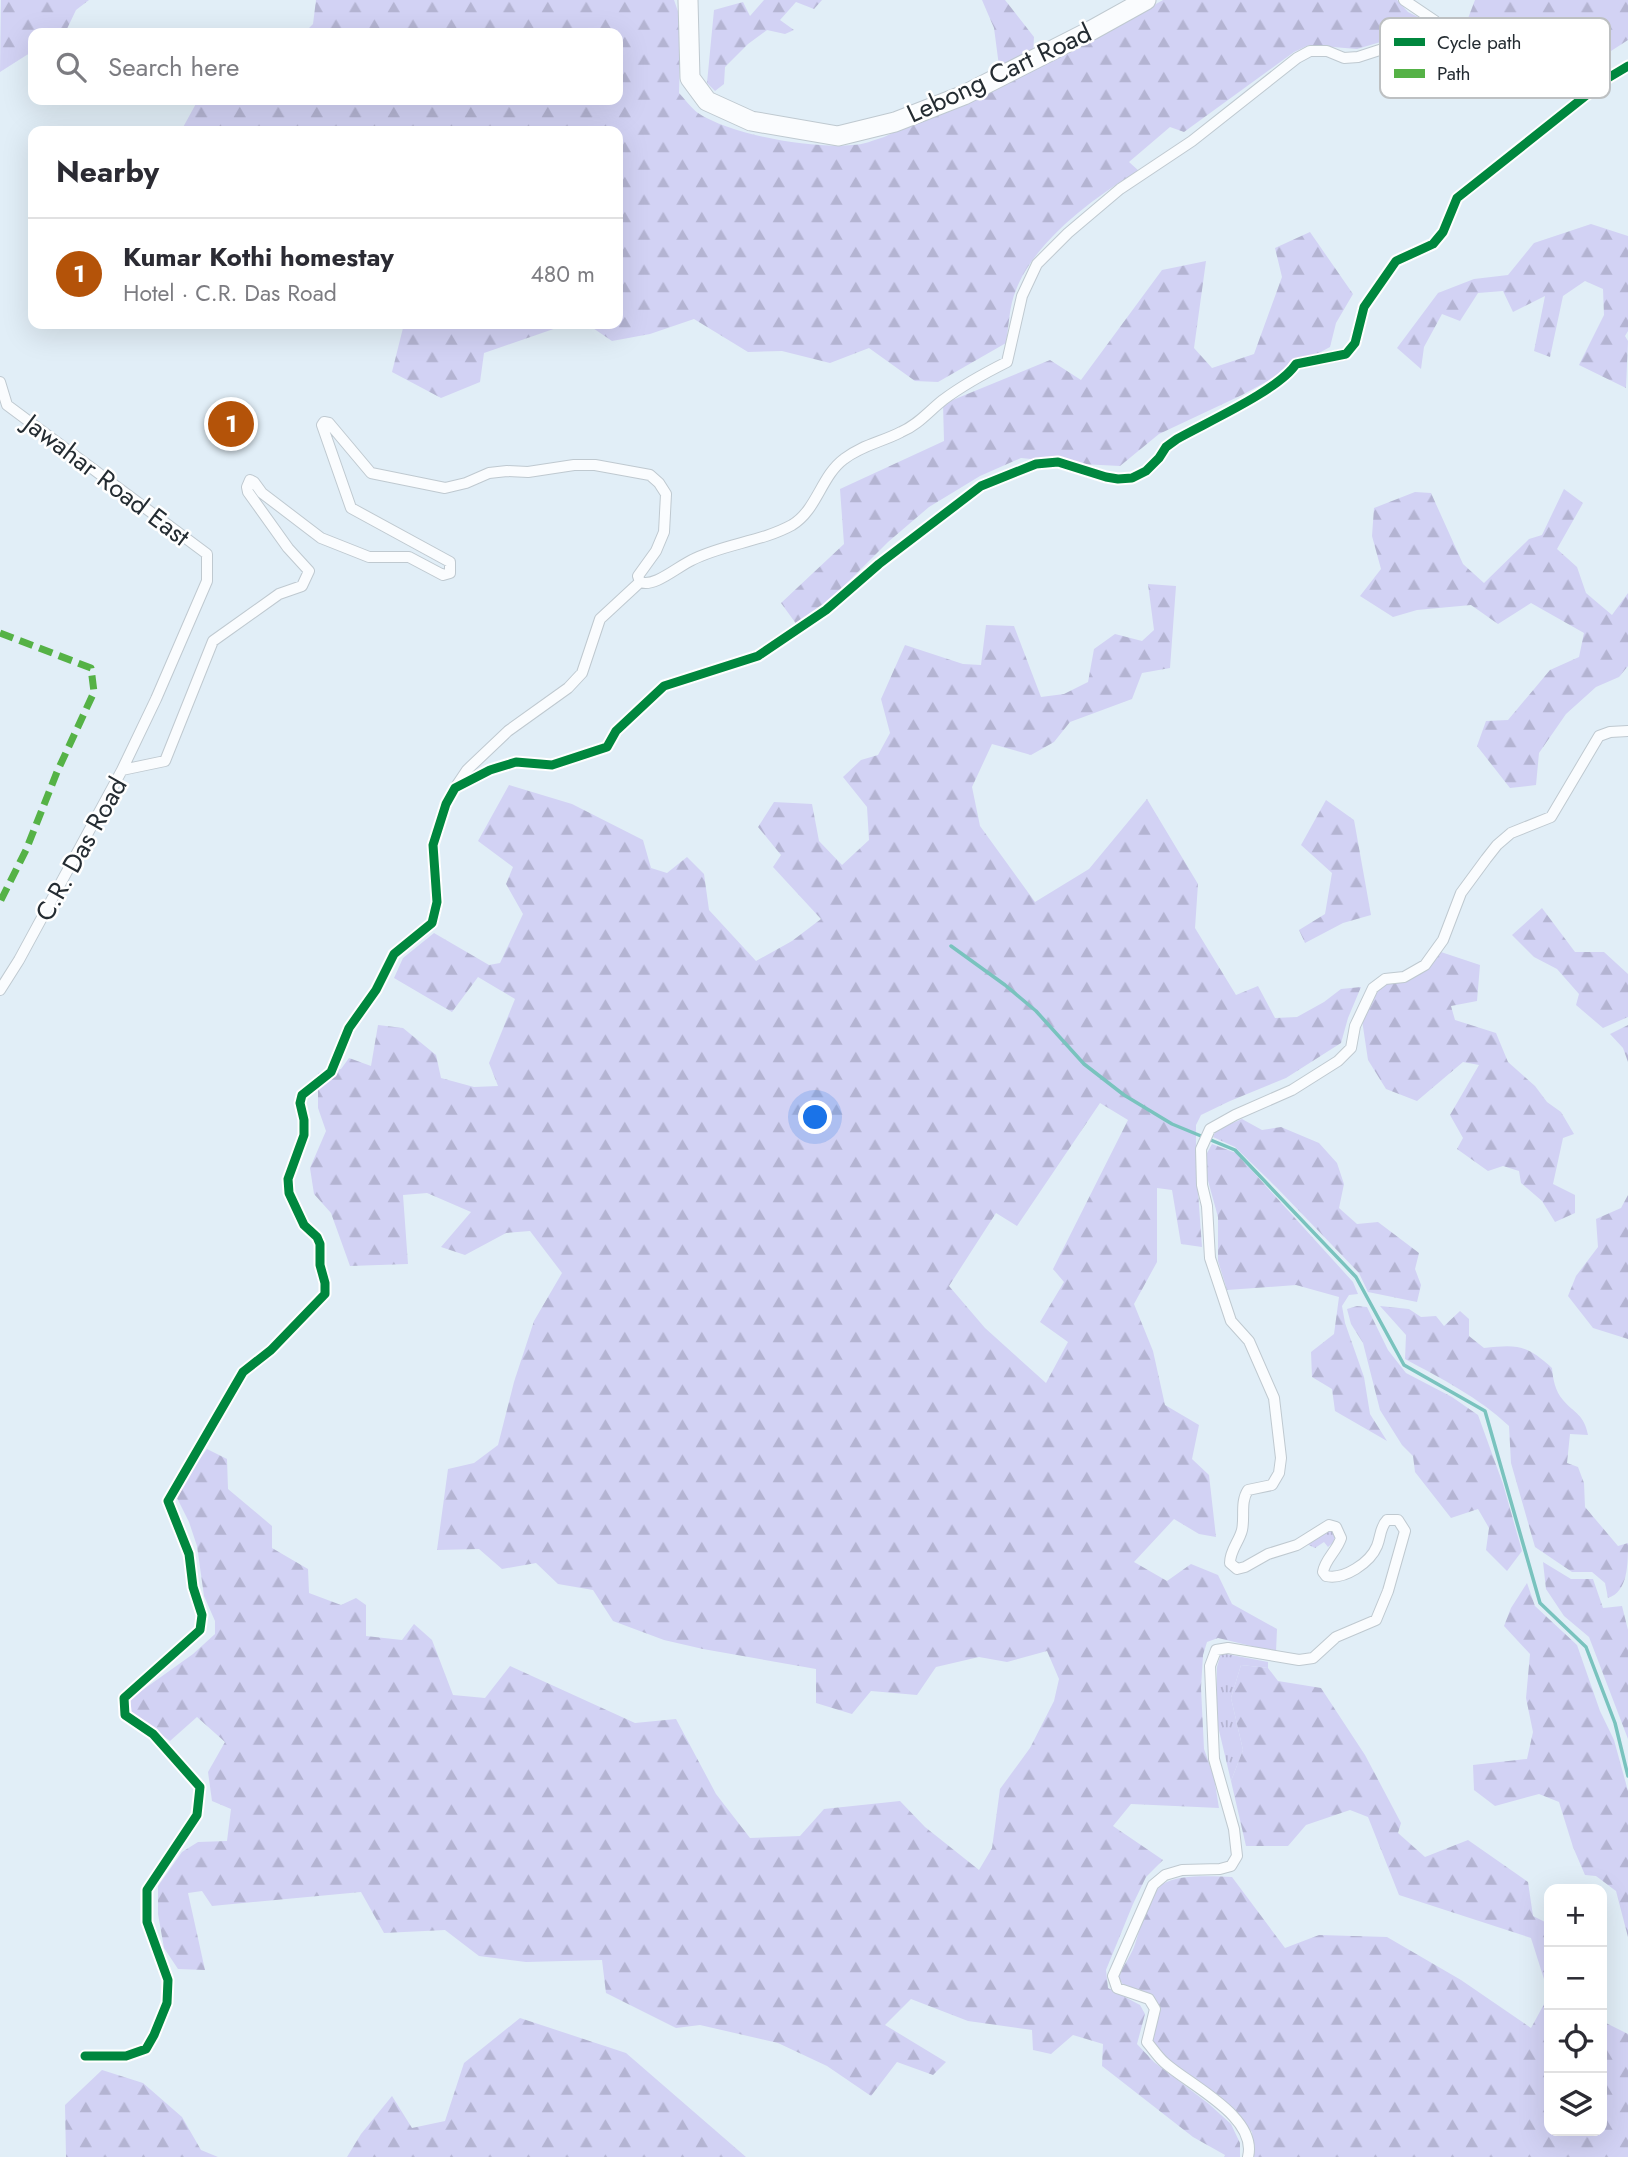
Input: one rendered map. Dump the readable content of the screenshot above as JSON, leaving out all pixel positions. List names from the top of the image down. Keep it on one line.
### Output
{"streets":{"highway":["Lebong Cart Road"],"street":["Jawahar Road East","C.R. Das Road"]},"crossings":[["Jawahar Road East","C.R. Das Road"]],"legend":["Cycle path","Path"],"page":{"search":"Search here","heading":"Nearby","list":[{"mark":"1","name":"Kumar Kothi homestay","note":"Hotel · C.R. Das Road","value":"480 m"}],"pins":"1","map_buttons":["+","−"]}}
